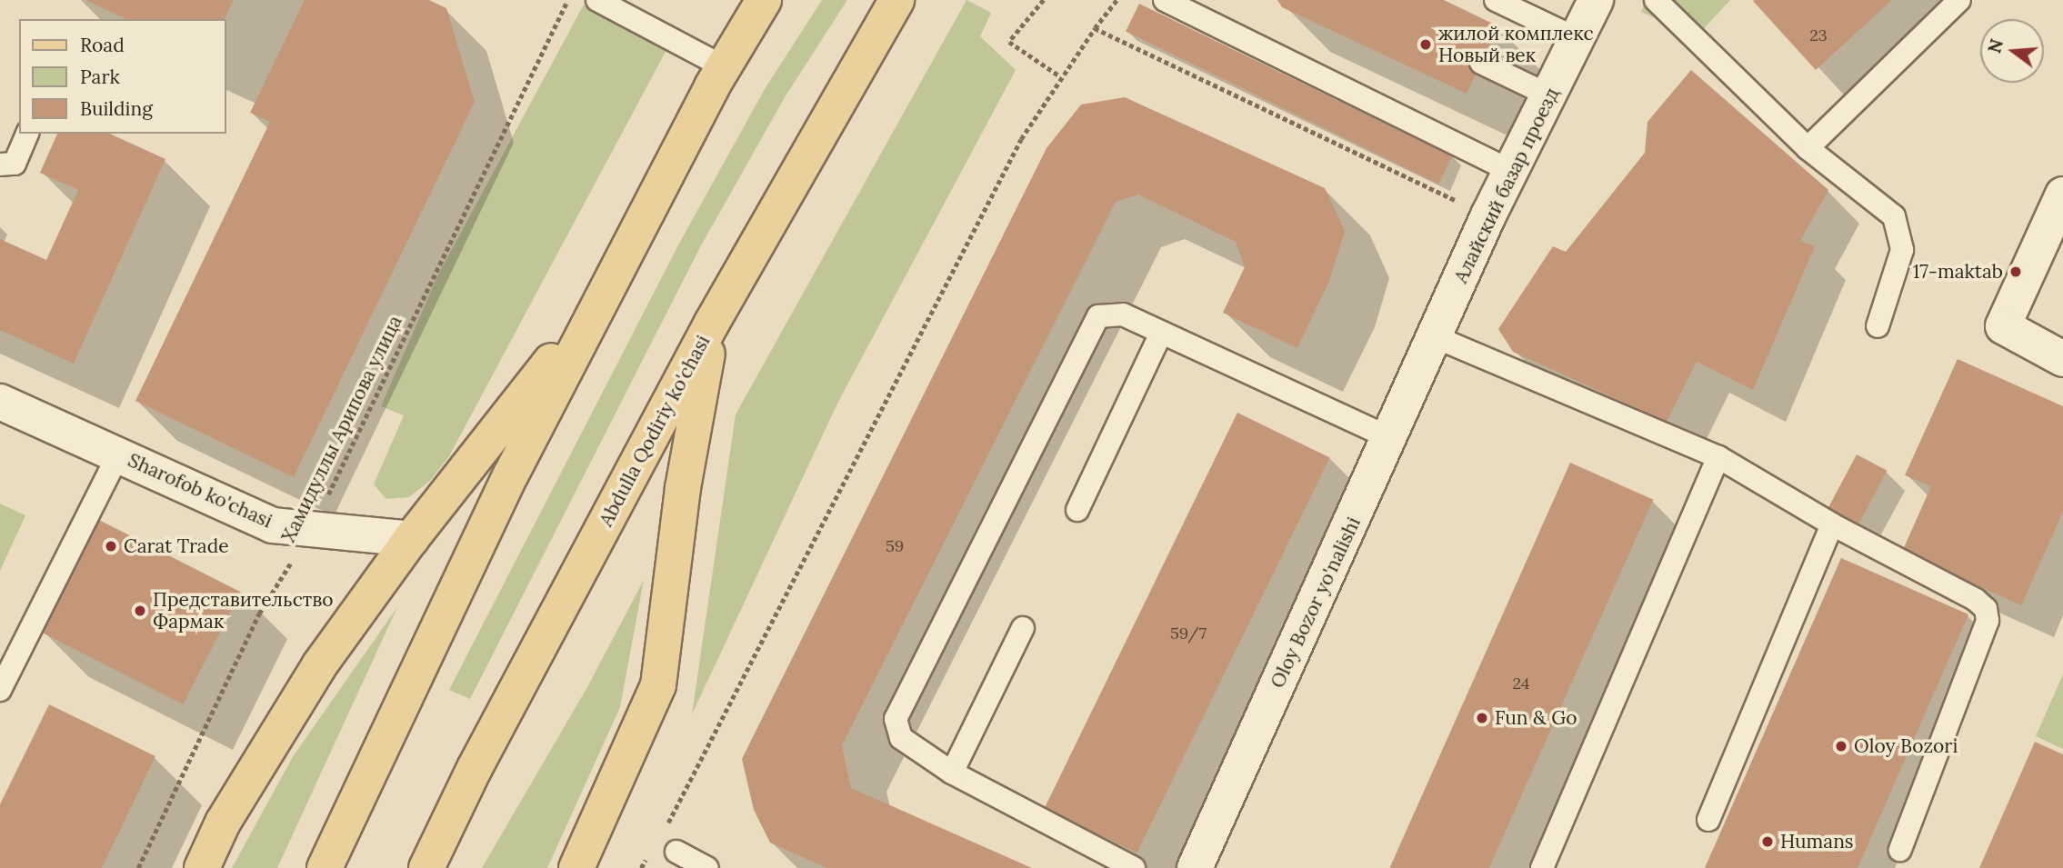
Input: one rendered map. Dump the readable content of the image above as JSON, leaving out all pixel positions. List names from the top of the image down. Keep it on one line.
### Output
{"streets":{"main road":["Abdulla Qodiriy ko'chasi"],"street":["Алайский базар проезд","Sharofob ko'chasi","Oloy Bozor yo'nalishi"],"path":["Хамидуллы Арипова улица"]},"crossings":[["Алайский базар проезд","Oloy Bozor yo'nalishi"],["Хамидуллы Арипова улица","Sharofob ko'chasi"]],"places":["жилой комплекс Новый век","17-maktab","Carat Trade","Представительство Фармак","Fun & Go","Oloy Bozori","Humans"],"house_numbers":["23","59","59/7","24"],"legend":["Road","Park","Building"],"north":"left"}
